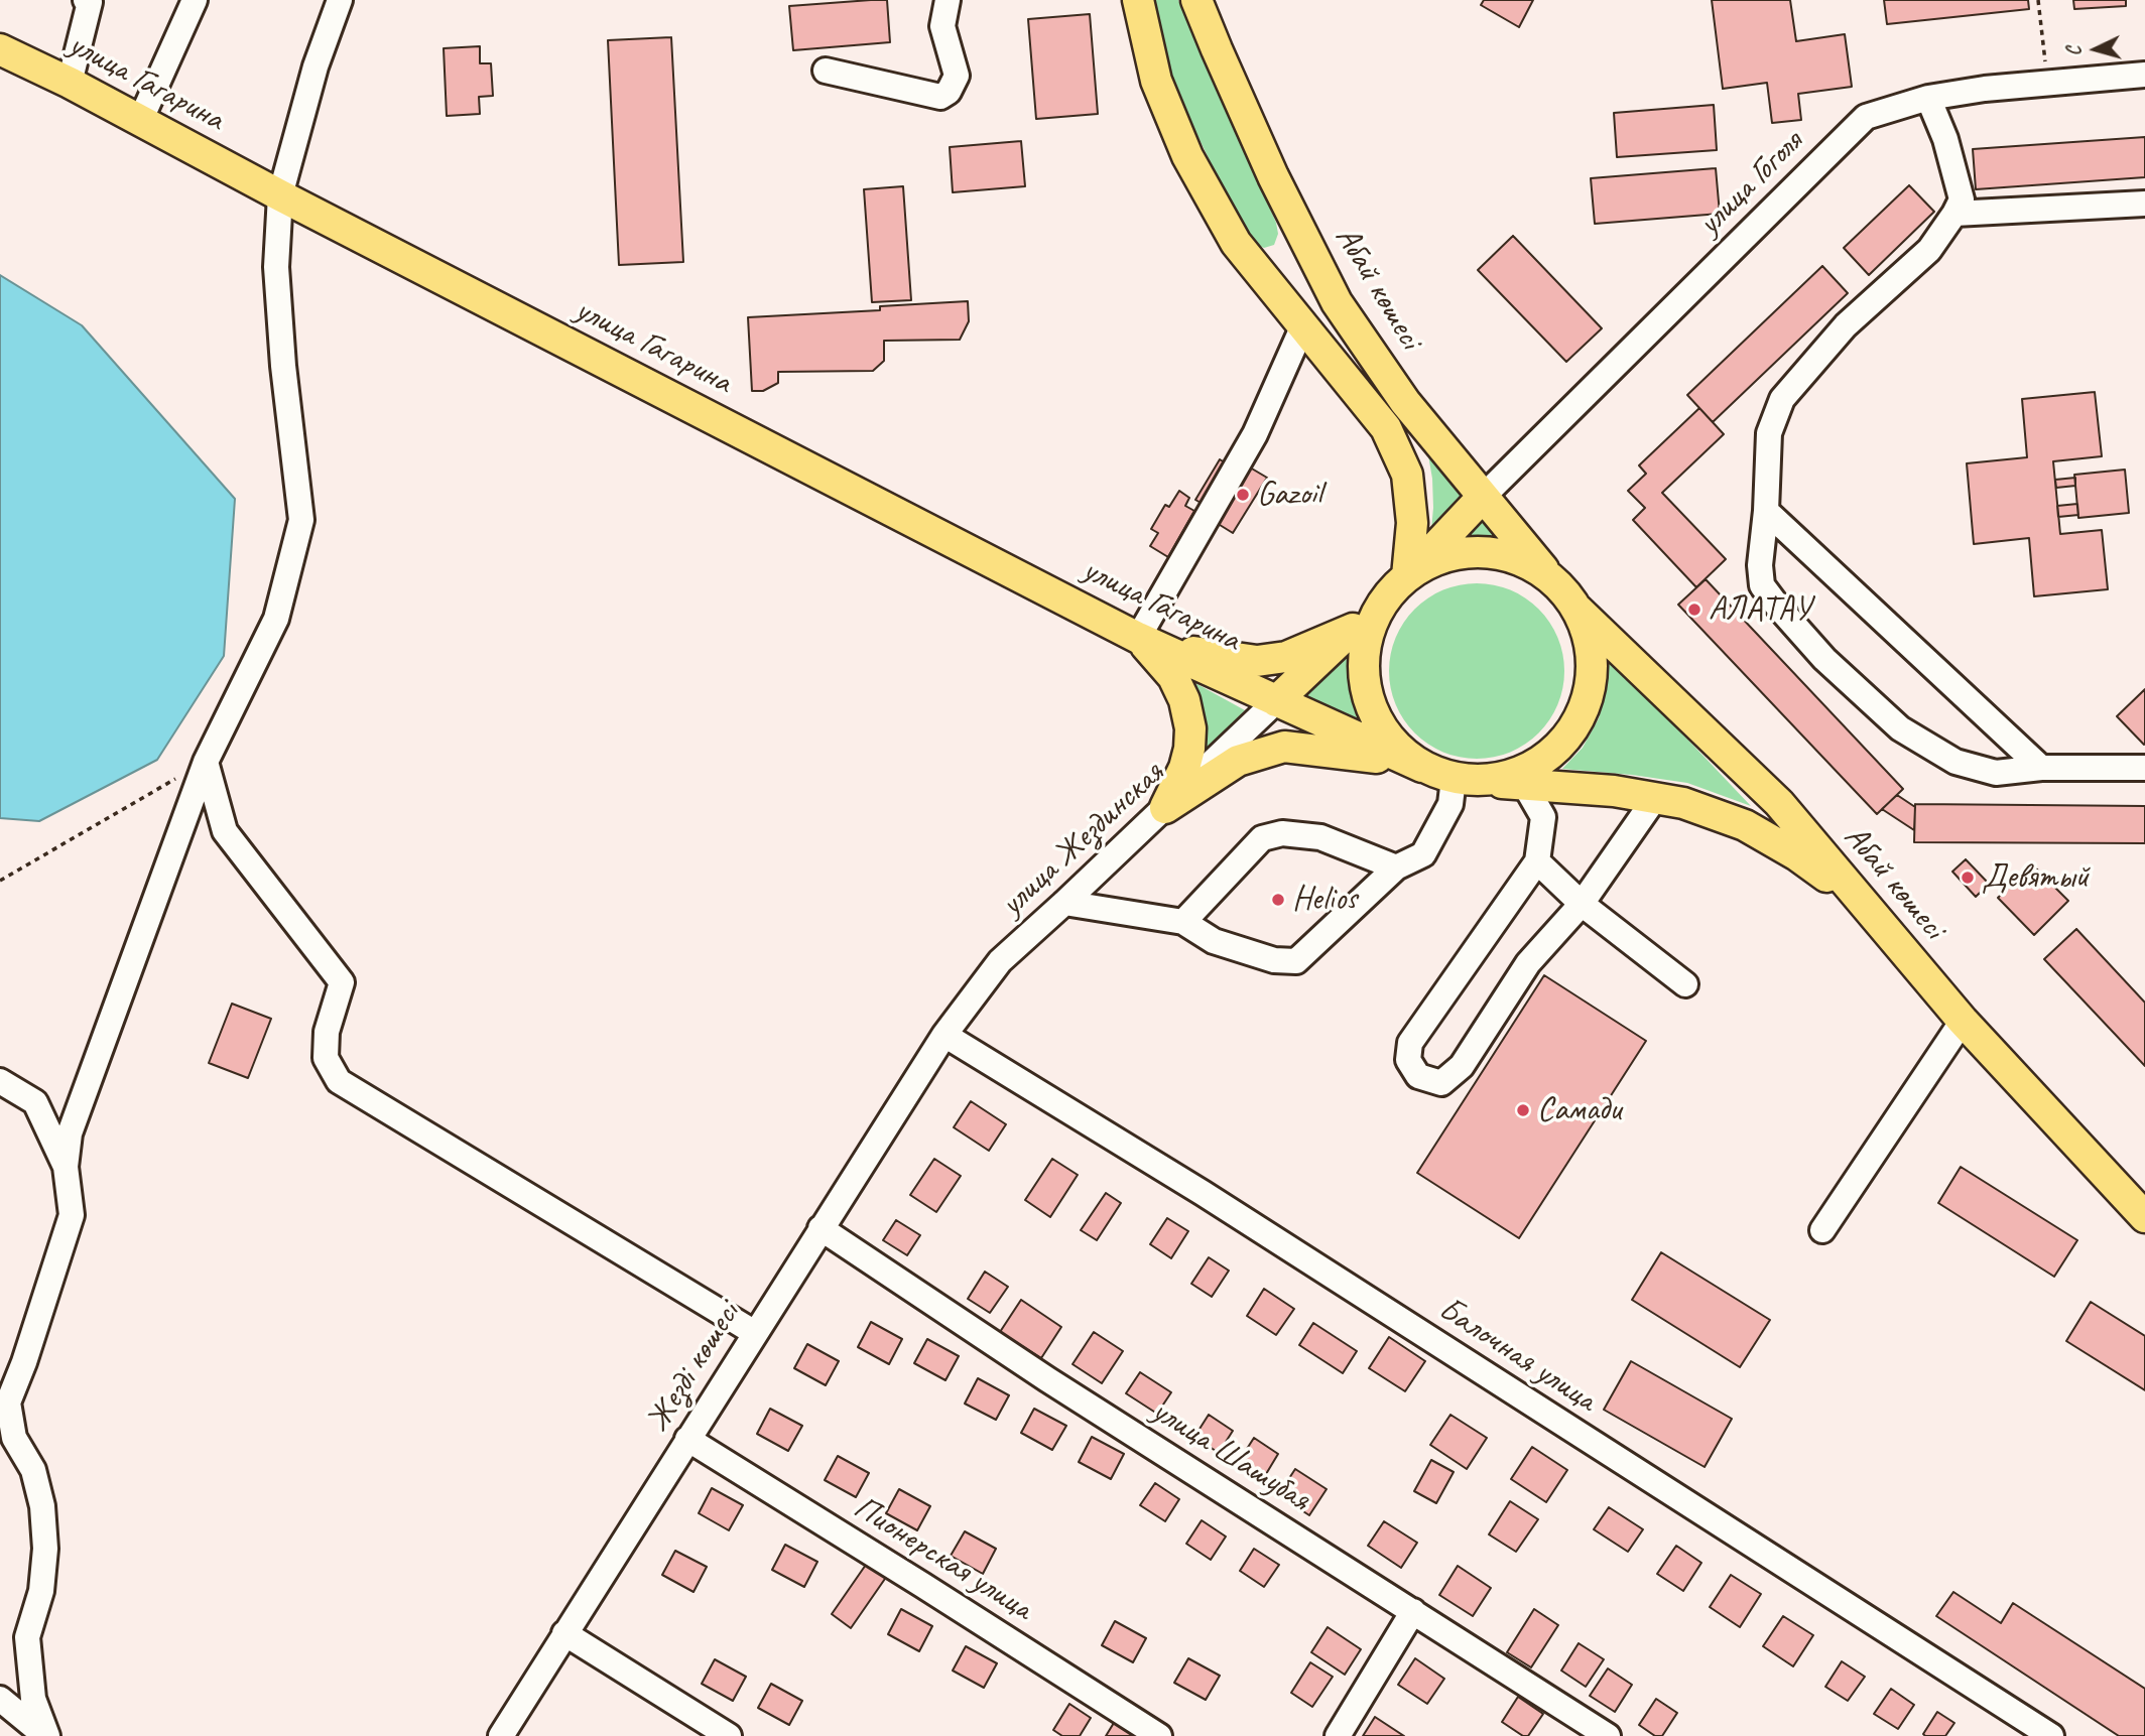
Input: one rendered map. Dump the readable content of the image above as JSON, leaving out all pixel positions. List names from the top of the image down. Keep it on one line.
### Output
{"streets":{"main road":["улица Гагарина","Абай көшесі"],"street":["улица Гоголя","улица Жездинская","Балочная улица","Жезді көшесі","улица Шашубая","Пионерская улица"]},"crossings":[["улица Гагарина","Абай көшесі"],["улица Гагарина","улица Жездинская"],["улица Гоголя","Абай көшесі"],["улица Жездинская","Балочная улица"],["улица Жездинская","Жезді көшесі"],["Балочная улица","Жезді көшесі"],["Жезді көшесі","улица Шашубая"],["Жезді көшесі","Пионерская улица"]],"places":["Gazoil","АЛАТАУ","Девятый","Helios","Самади"],"north":"left"}
